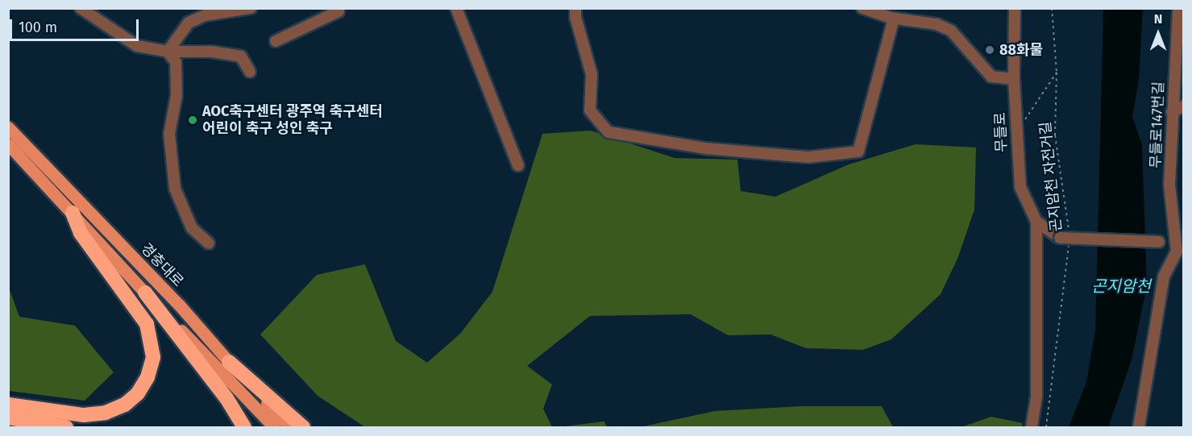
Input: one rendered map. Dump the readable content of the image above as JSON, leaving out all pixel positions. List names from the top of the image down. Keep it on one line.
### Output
{"streets":{"main road":["경충대로"],"street":["무들로147번길","무들로"],"path":["곤지암천 자전거길"]},"crossings":[["무들로","곤지암천 자전거길"]],"water":["곤지암천"],"places":["88화물","AOC축구센터 광주역 축구센터 어린이 축구 성인 축구"],"scale_bar":"100 m","north":"top"}
